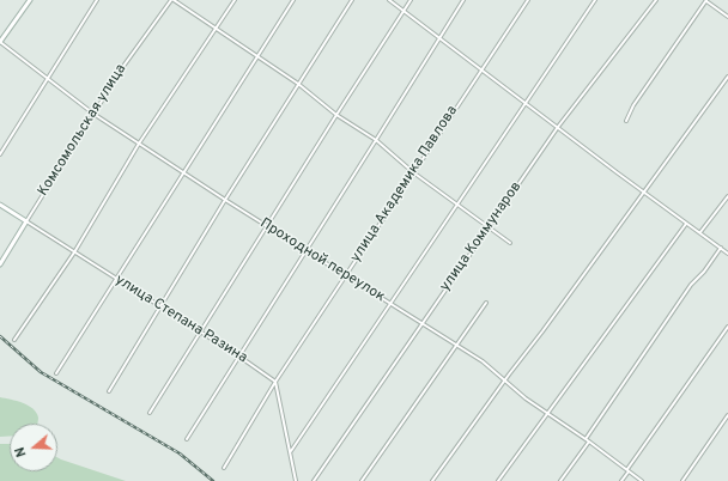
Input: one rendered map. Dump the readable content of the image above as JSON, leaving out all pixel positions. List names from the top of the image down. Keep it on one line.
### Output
{"streets":{"main road":["Комсомольская улица","улица Степана Разина"],"street":["улица Академика Павлова","улица Коммунаров","Проходной переулок"]},"crossings":[["Комсомольская улица","Проходной переулок"],["Комсомольская улица","улица Степана Разина"],["улица Академика Павлова","Проходной переулок"],["улица Академика Павлова","улица Степана Разина"],["улица Коммунаров","Проходной переулок"]],"north":"left"}
